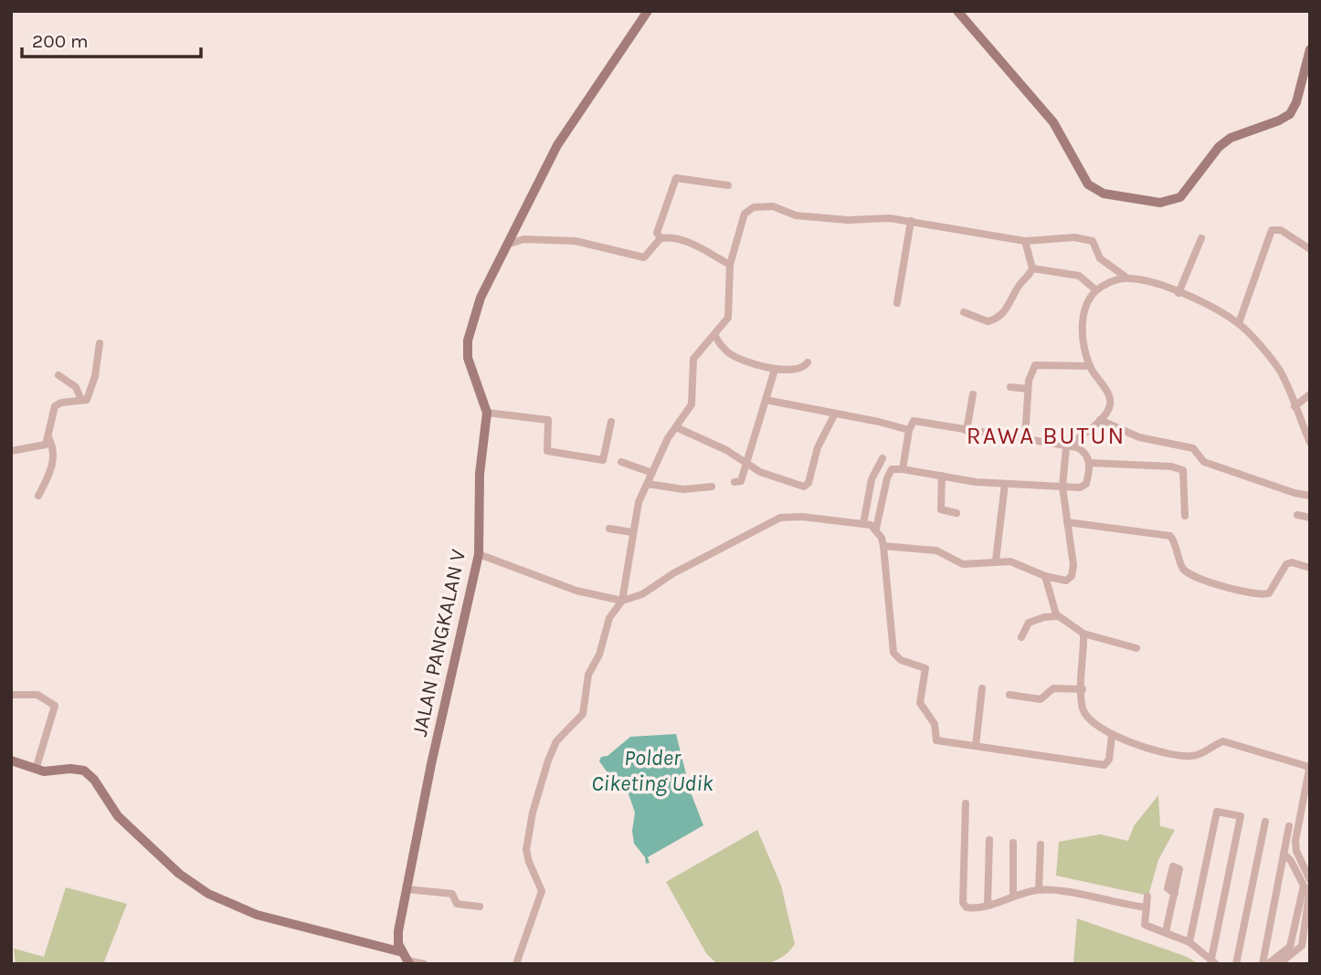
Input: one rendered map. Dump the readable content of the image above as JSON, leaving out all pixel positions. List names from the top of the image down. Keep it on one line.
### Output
{"streets":{"street":["JALAN PANGKALAN V"]},"districts":["RAWA BUTUN"],"water":["Polder Ciketing Udik"],"scale_bar":"200 m"}
